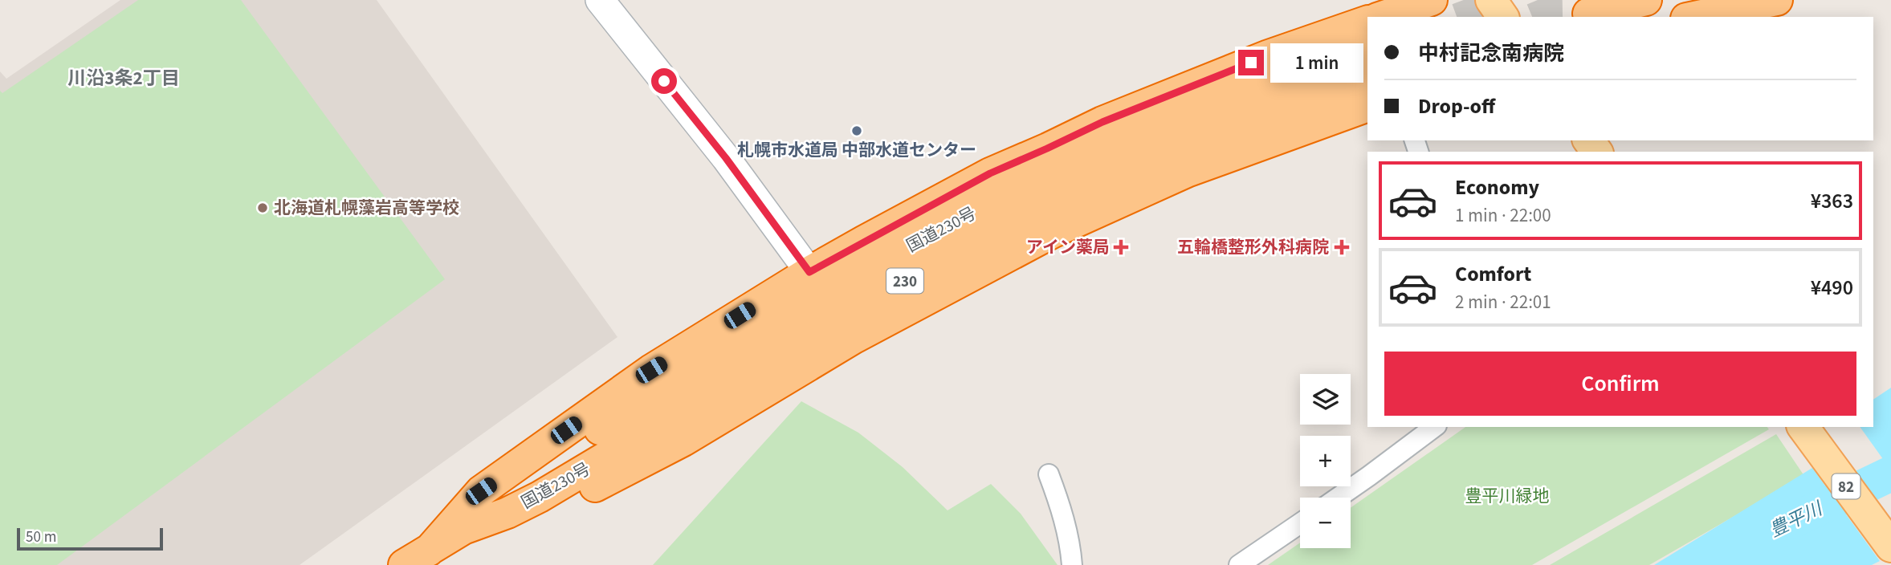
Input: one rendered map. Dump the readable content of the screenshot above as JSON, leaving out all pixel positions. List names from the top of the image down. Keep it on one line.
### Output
{"streets":{"highway":["国道230号","230"],"main road":["82"]},"districts":["川沿3条2丁目"],"water":["豊平川"],"parks":["豊平川緑地"],"places":{"other":["札幌市水道局 中部水道センター","北海道札幌藻岩高等学校"],"health":["アイン薬局","五輪橋整形外科病院"]},"scale_bar":"50 m","page":{"banner":["中村記念南病院","Drop-off"],"bubble":"1 min","list":[{"name":"Economy","note":"1 min · 22:00","value":"¥363"},{"name":"Comfort","note":"2 min · 22:01","value":"¥490"}],"buttons":"Confirm","map_buttons":["+","−"],"scale":"50 m"}}
